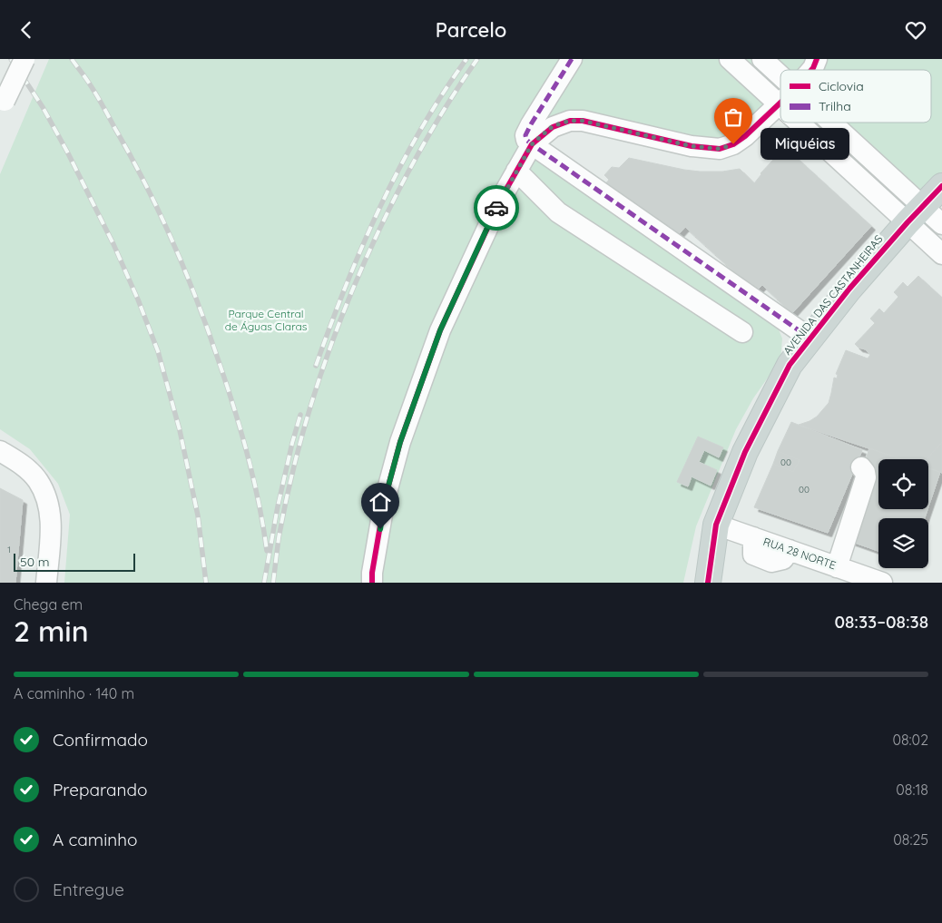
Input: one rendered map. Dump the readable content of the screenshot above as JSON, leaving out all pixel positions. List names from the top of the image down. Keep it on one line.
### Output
{"streets":{"main road":["AVENIDA DAS CASTANHEIRAS"],"street":["RUA 28 NORTE"]},"crossings":[["AVENIDA DAS CASTANHEIRAS","RUA 28 NORTE"]],"parks":["Parque Central de Águas Claras"],"places":["Miquéias"],"house_numbers":["00","00","1"],"legend":["Ciclovia","Trilha"],"scale_bar":"50 m","page":{"header":"Parcelo","bubble":"Miquéias","scale":"50 m","heading":["2 min","Chega em","08:33–08:38"],"bar":"A caminho · 140 m","list":[["Confirmado","08:02"],["Preparando","08:18"],["A caminho","08:25"],"Entregue"]}}
